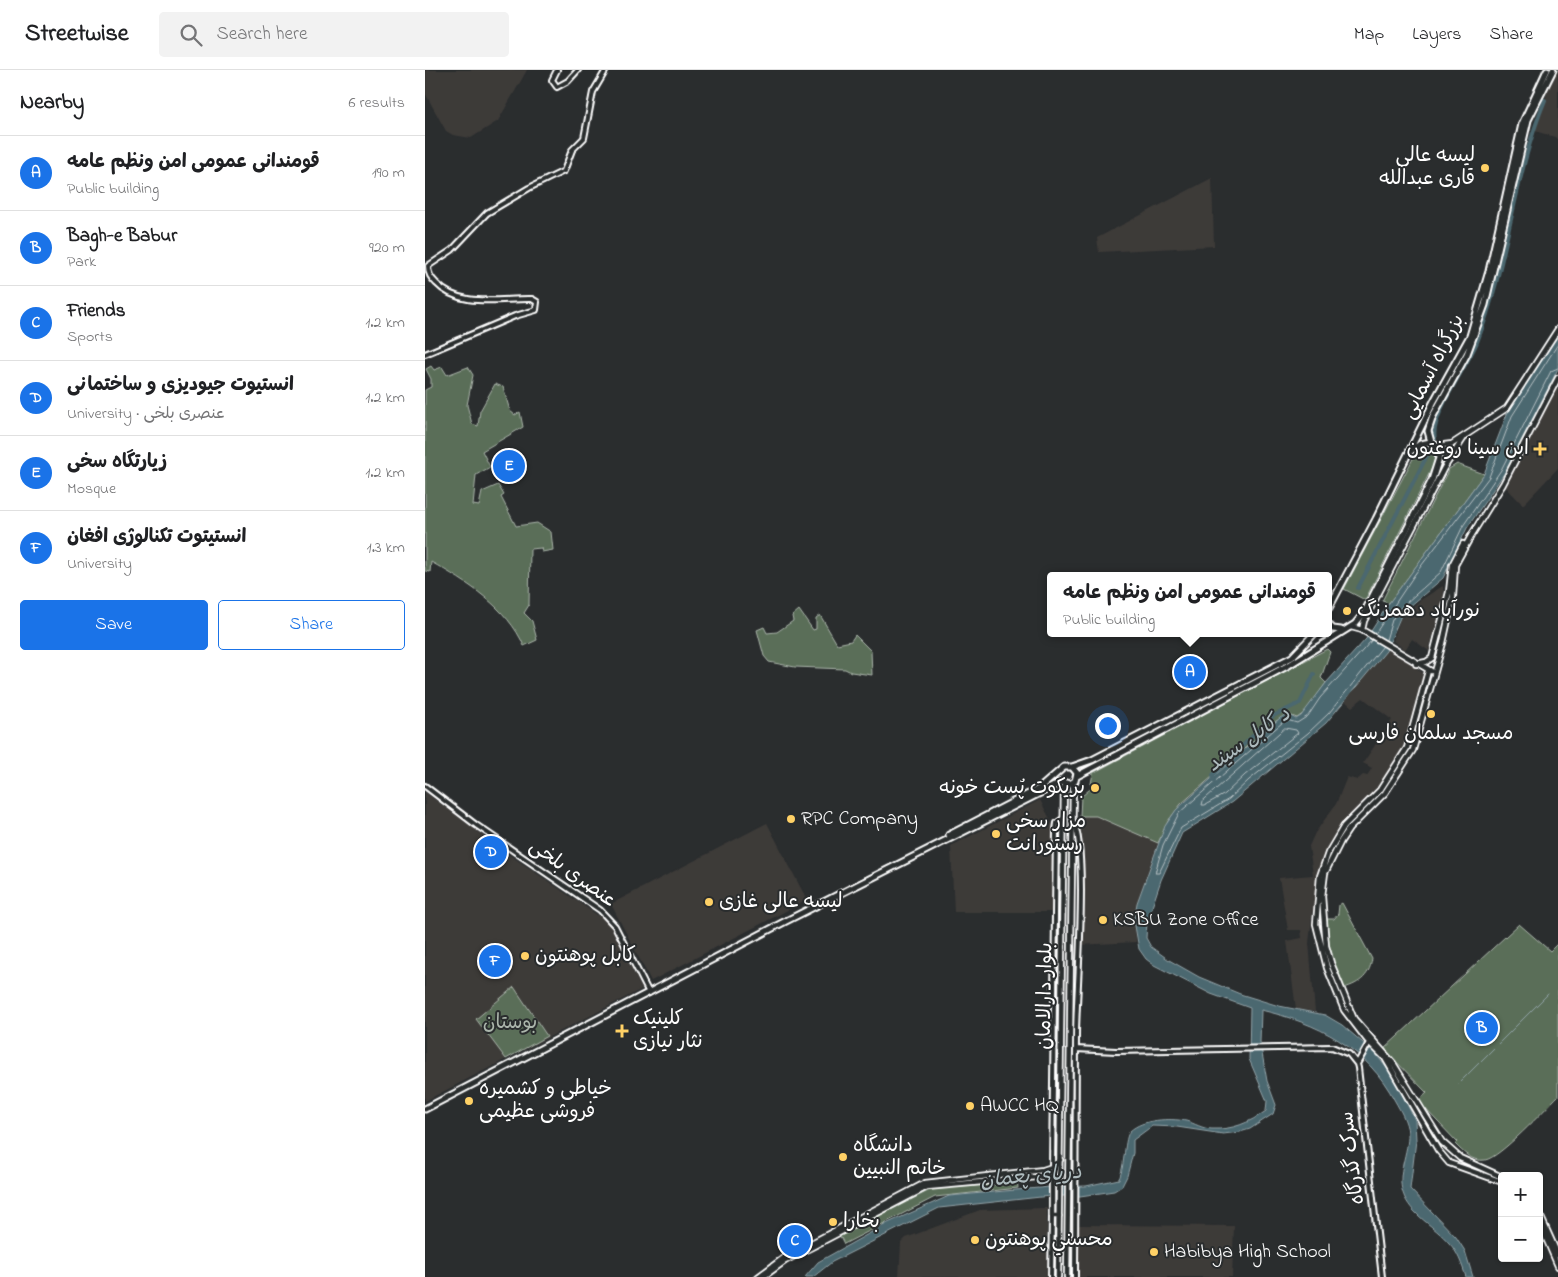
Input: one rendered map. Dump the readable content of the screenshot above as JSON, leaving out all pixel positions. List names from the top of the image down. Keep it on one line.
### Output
{"streets":{"highway":["بزرگراه آسمایی"],"main road":["بلوار دارالامان"],"street":["عنصری بلخی","سرک گذرگاه"]},"water":["د کابل سيند","دریای پغمان"],"parks":["بوستان"],"places":{"other":["لیسه عالی قاری عبدالله","نورآباد دهمزنگ","مسجد سلمان فارسی","بریکوت پُست خونه","RPC Company","مزار سخی رستورانت","لیسه عالی غازی","KSBU Zone Office","کابل پوهنتون","خیاطی و کشمیره فروشی عظیمی","AWCC HQ","دانشگاه خاتم النبیین","بخارا","محسني پوهنتون","Habibya High School"],"health":["ابن سینا روغتون","کلینیک نثار نیازی"]},"page":{"header":"Streetwise","search":"Search here","nav":["Map","Layers","Share"],"heading":["Nearby","6 results"],"list":[{"mark":"A","name":"قومندانی عمومی امن ونظم عامه","note":"Public building","value":"190 m"},{"mark":"B","name":"Bagh-e Babur","note":"Park","value":"920 m"},{"mark":"C","name":"Friends","note":"Sports","value":"1.2 km"},{"mark":"D","name":"انستیوت جیودیزی و ساختمانی","note":"University · عنصری بلخی","value":"1.2 km"},{"mark":"E","name":"زیارتگاه سخی","note":"Mosque","value":"1.2 km"},{"mark":"F","name":"انستیتوت تکنالوژی افغان","note":"University","value":"1.3 km"}],"pins":["E","A","D","F","B","C"],"popup":["قومندانی عمومی امن ونظم عامه","Public building"],"buttons":["Save","Share"],"map_buttons":["+","−"]}}
